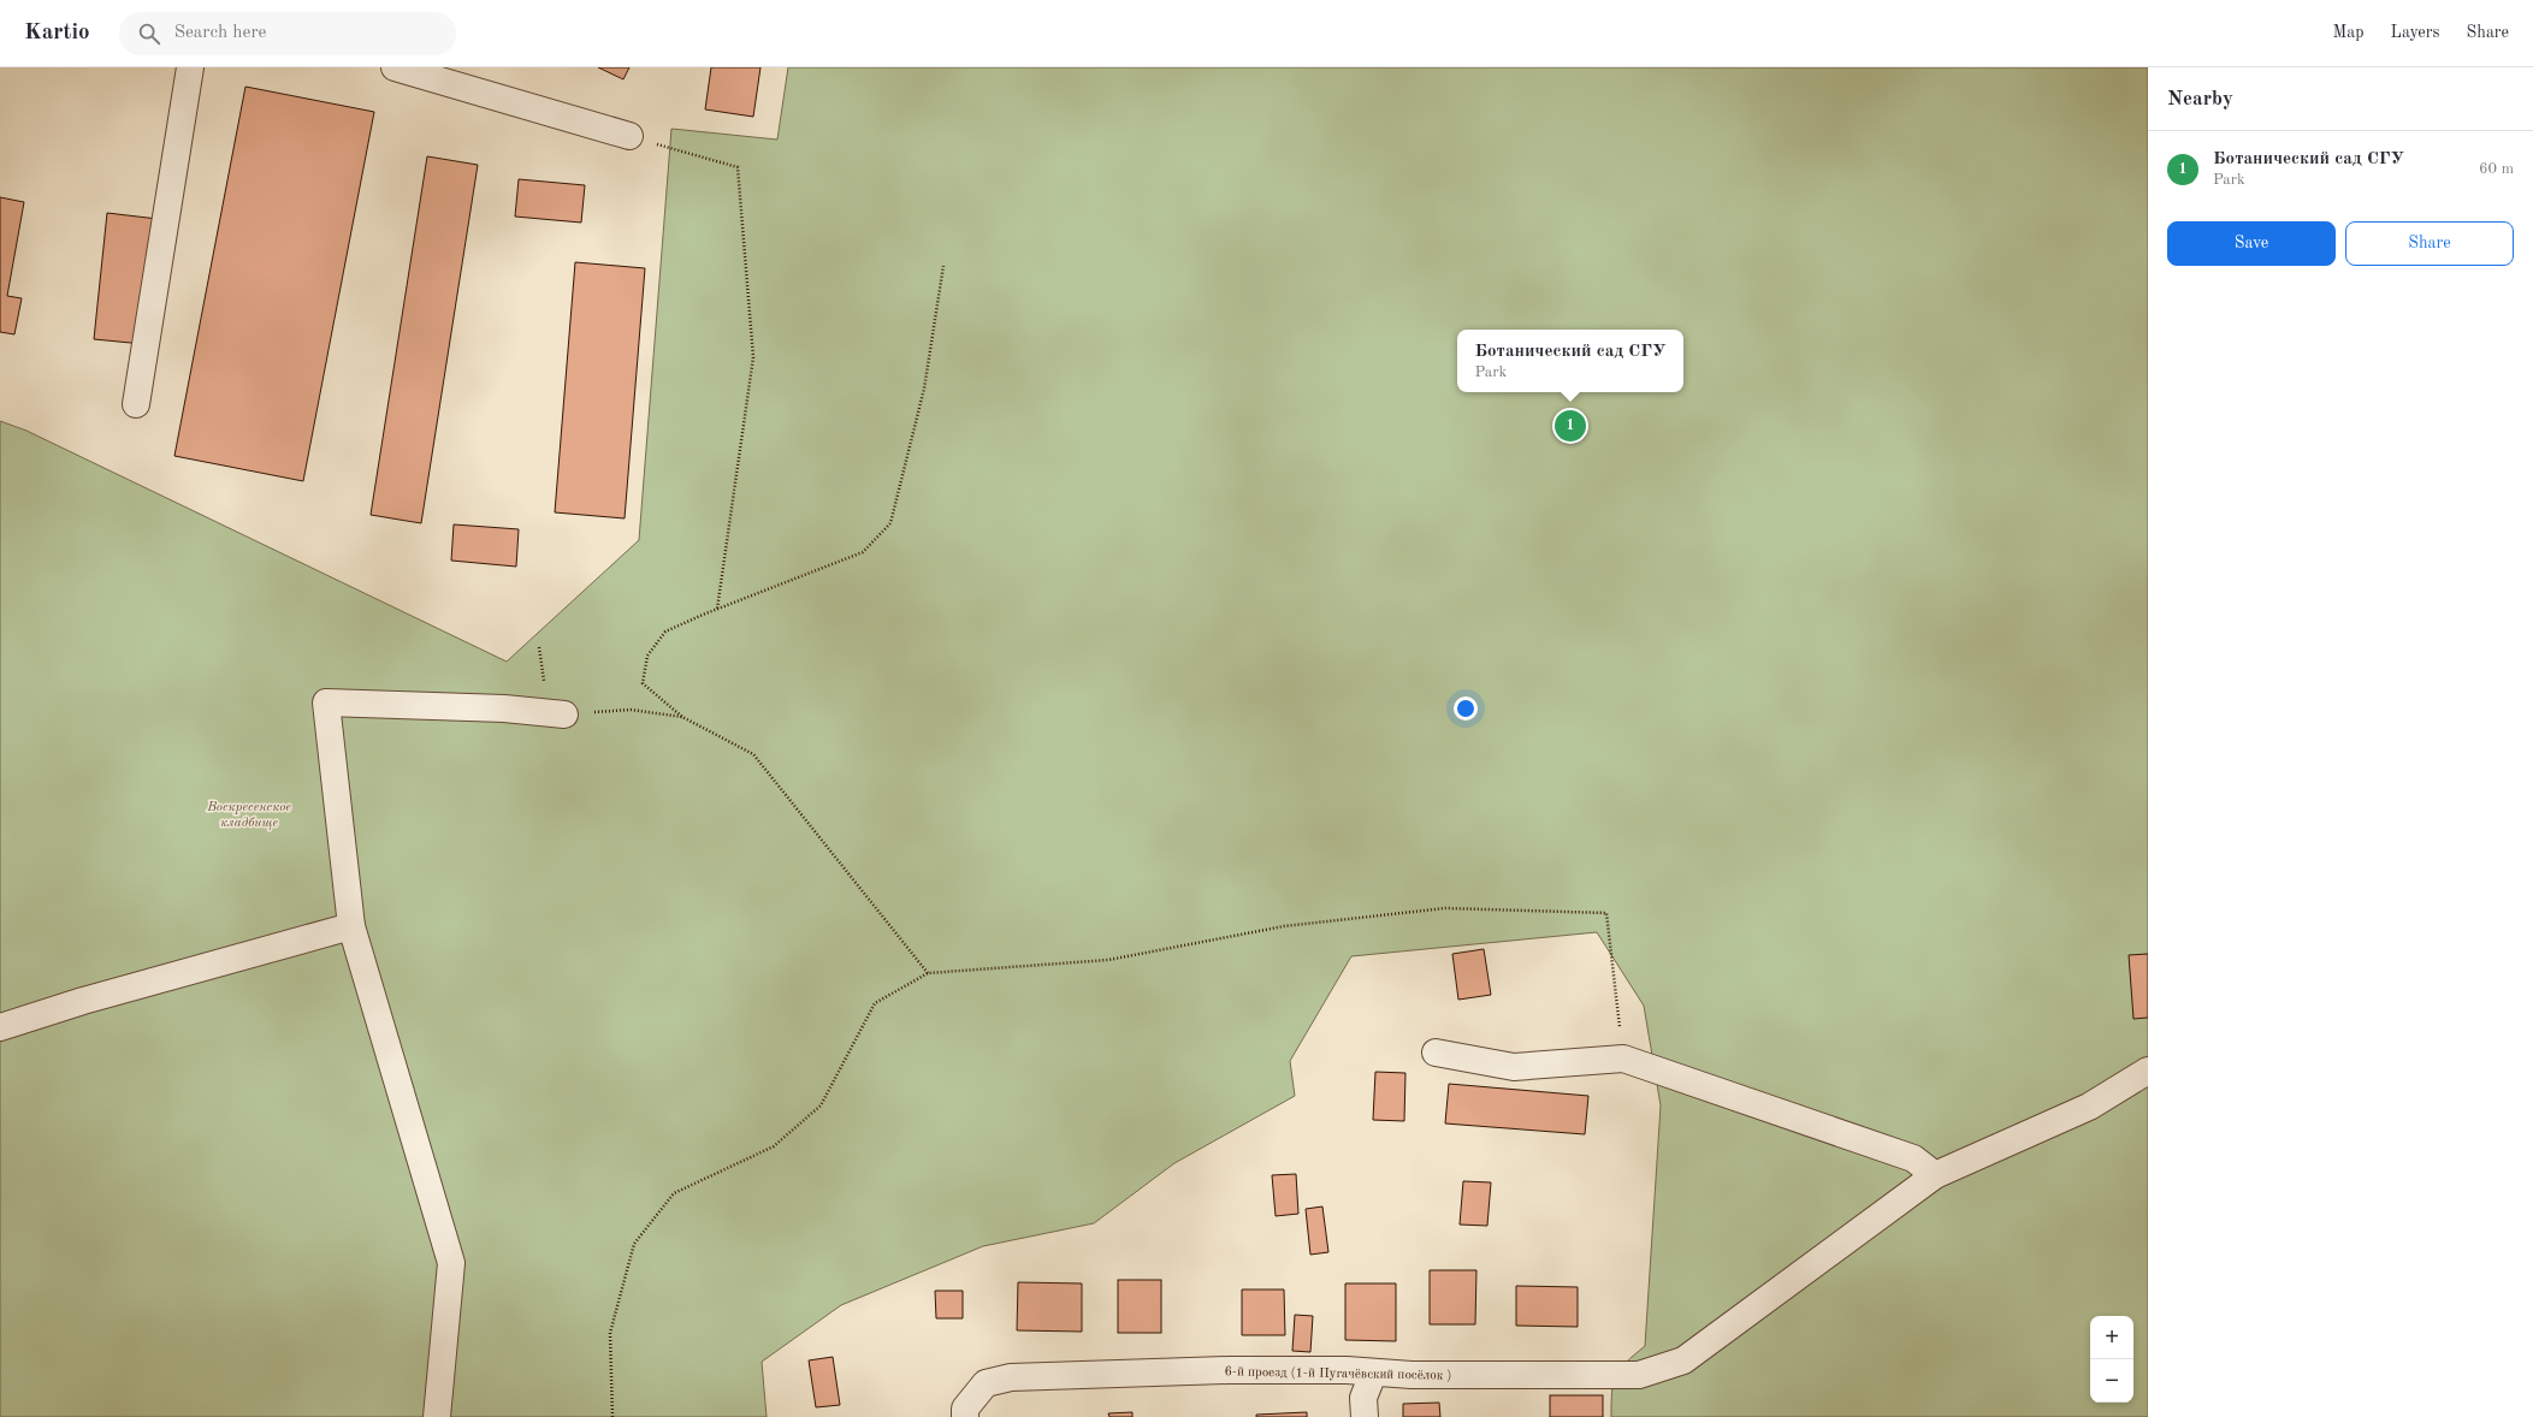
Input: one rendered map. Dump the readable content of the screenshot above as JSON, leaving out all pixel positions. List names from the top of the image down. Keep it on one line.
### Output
{"streets":{"street":["6-й проезд (1-й Пугачёвский посёлок )"]},"parks":["Воскресенское кладбище"],"page":{"header":"Kartio","search":"Search here","nav":["Map","Layers","Share"],"heading":"Nearby","list":[{"mark":"1","name":"Ботанический сад СГУ","note":"Park","value":"60 m"}],"buttons":["Save","Share"],"popup":["Ботанический сад СГУ","Park"],"pins":"1","map_buttons":["+","−"]}}
